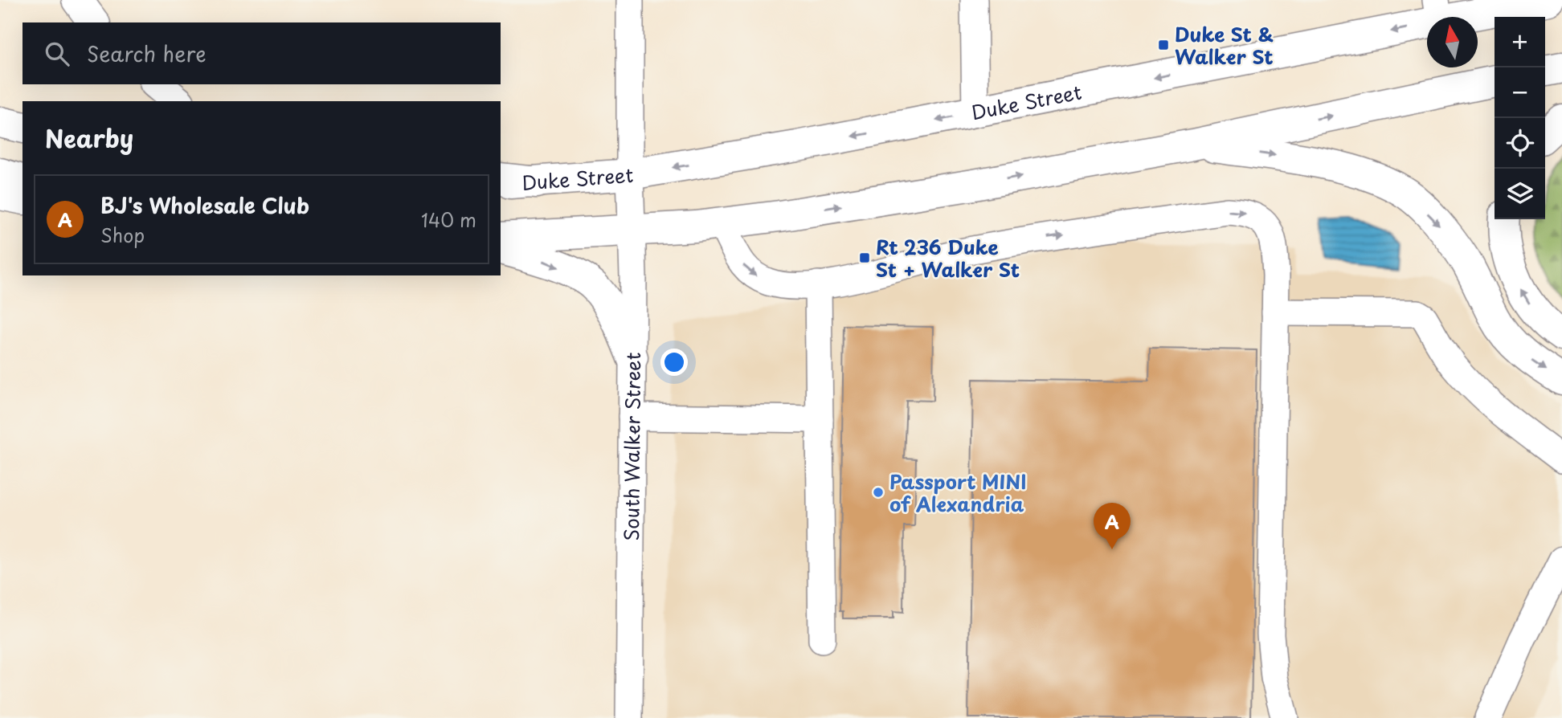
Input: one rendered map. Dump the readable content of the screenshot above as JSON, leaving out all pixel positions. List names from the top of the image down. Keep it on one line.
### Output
{"streets":{"main road":["Duke Street"],"street":["South Walker Street"]},"crossings":[["Duke Street","South Walker Street"]],"places":{"transit":["Duke St & Walker St","Rt 236 Duke St + Walker St"],"other":["Passport MINI of Alexandria"]},"north":"top","page":{"map_buttons":["+","−"],"search":"Search here","heading":"Nearby","list":[{"mark":"A","name":"BJ's Wholesale Club","note":"Shop","value":"140 m"}],"pins":"A"}}
